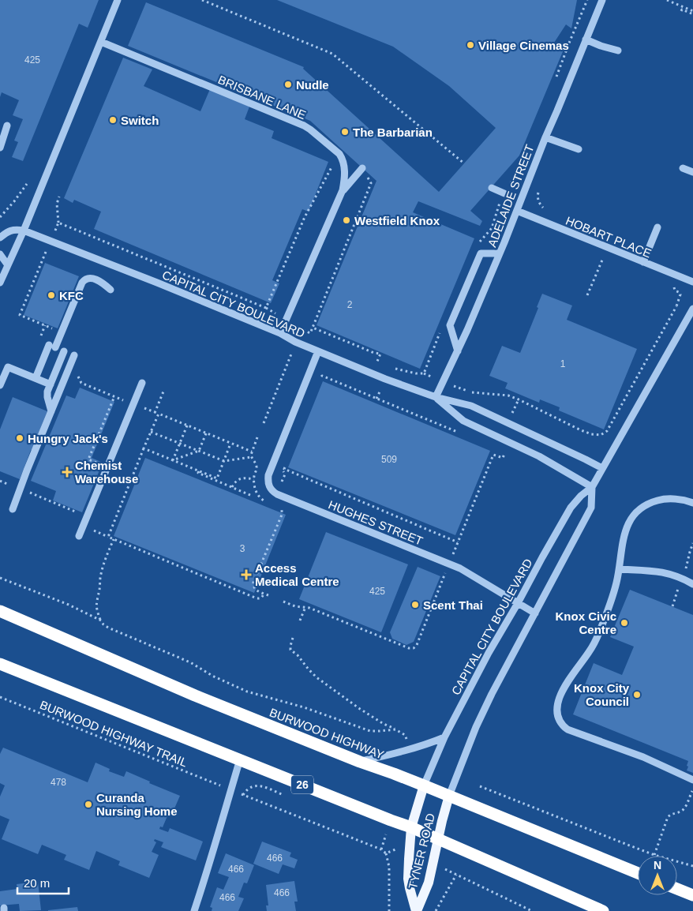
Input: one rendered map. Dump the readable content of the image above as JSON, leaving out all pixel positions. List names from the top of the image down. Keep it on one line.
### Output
{"streets":{"highway":["BURWOOD HIGHWAY","26"],"main road":["TYNER ROAD"],"street":["BRISBANE LANE","ADELAIDE STREET","HOBART PLACE","CAPITAL CITY BOULEVARD","HUGHES STREET"],"path":["BURWOOD HIGHWAY TRAIL"]},"crossings":[["ADELAIDE STREET","HOBART PLACE"],["ADELAIDE STREET","CAPITAL CITY BOULEVARD"],["CAPITAL CITY BOULEVARD","HUGHES STREET"],["CAPITAL CITY BOULEVARD","BURWOOD HIGHWAY"],["CAPITAL CITY BOULEVARD","TYNER ROAD"],["BURWOOD HIGHWAY","TYNER ROAD"],["26","TYNER ROAD"]],"places":{"other":["Village Cinemas","Nudle","Switch","The Barbarian","Westfield Knox","KFC","Hungry Jack's","Scent Thai","Knox Civic Centre","Knox City Council","Curanda Nursing Home"],"health":["Chemist Warehouse","Access Medical Centre"]},"house_numbers":["425","2","1","509","3","425","478","466","466","466","466"],"scale_bar":"20 m","north":"top"}
